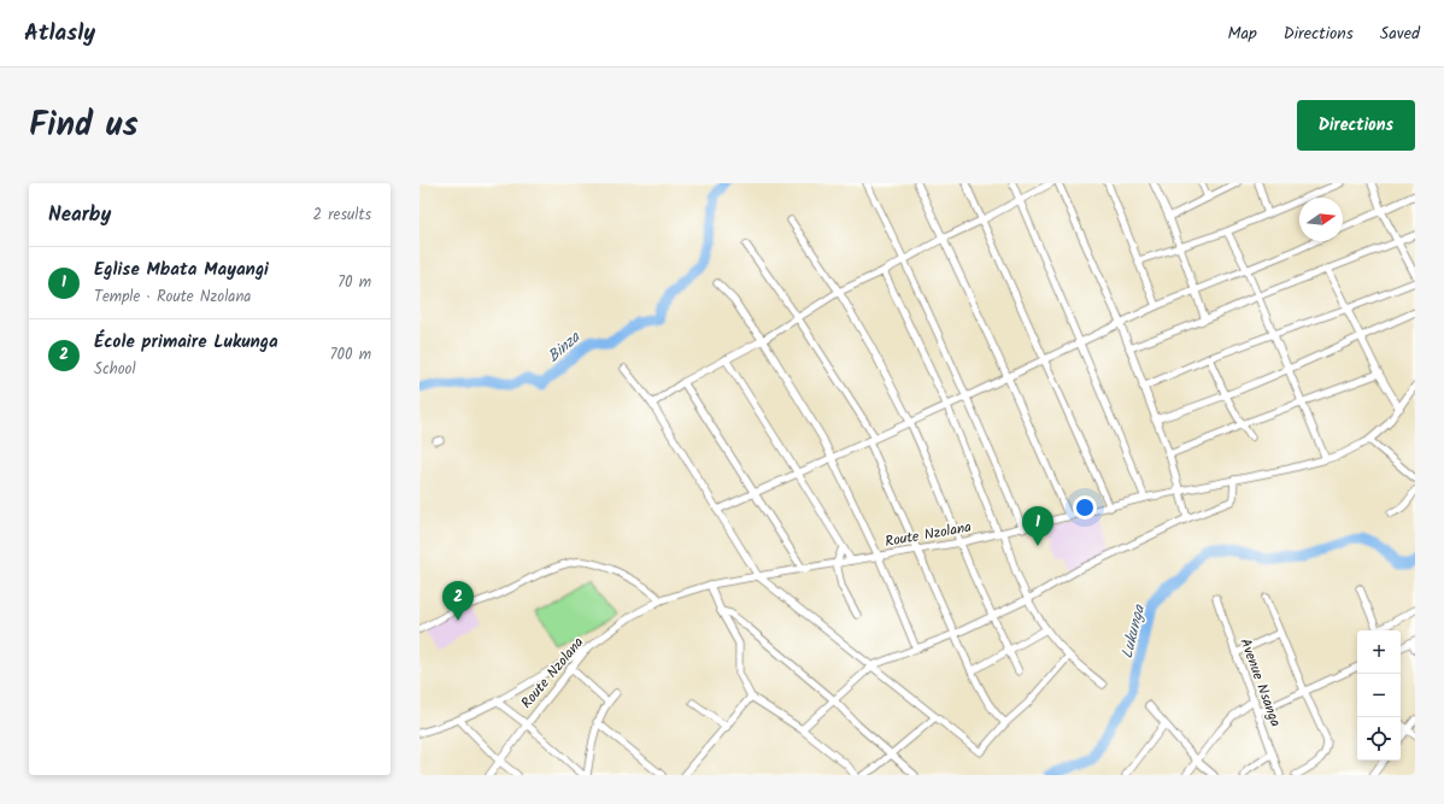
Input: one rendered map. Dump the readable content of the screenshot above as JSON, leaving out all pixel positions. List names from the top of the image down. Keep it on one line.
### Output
{"streets":{"street":["Route Nzolana","Avenue Nsanga"]},"water":["Binza","Lukunga"],"north":"right","page":{"header":"Atlasly","nav":["Map","Directions","Saved"],"title":"Find us","buttons":"Directions","heading":["Nearby","2 results"],"list":[{"mark":"1","name":"Eglise Mbata Mayangi","note":"Temple · Route Nzolana","value":"70 m"},{"mark":"2","name":"École primaire Lukunga","note":"School","value":"700 m"}],"pins":["1","2"],"map_buttons":["+","−"]}}
